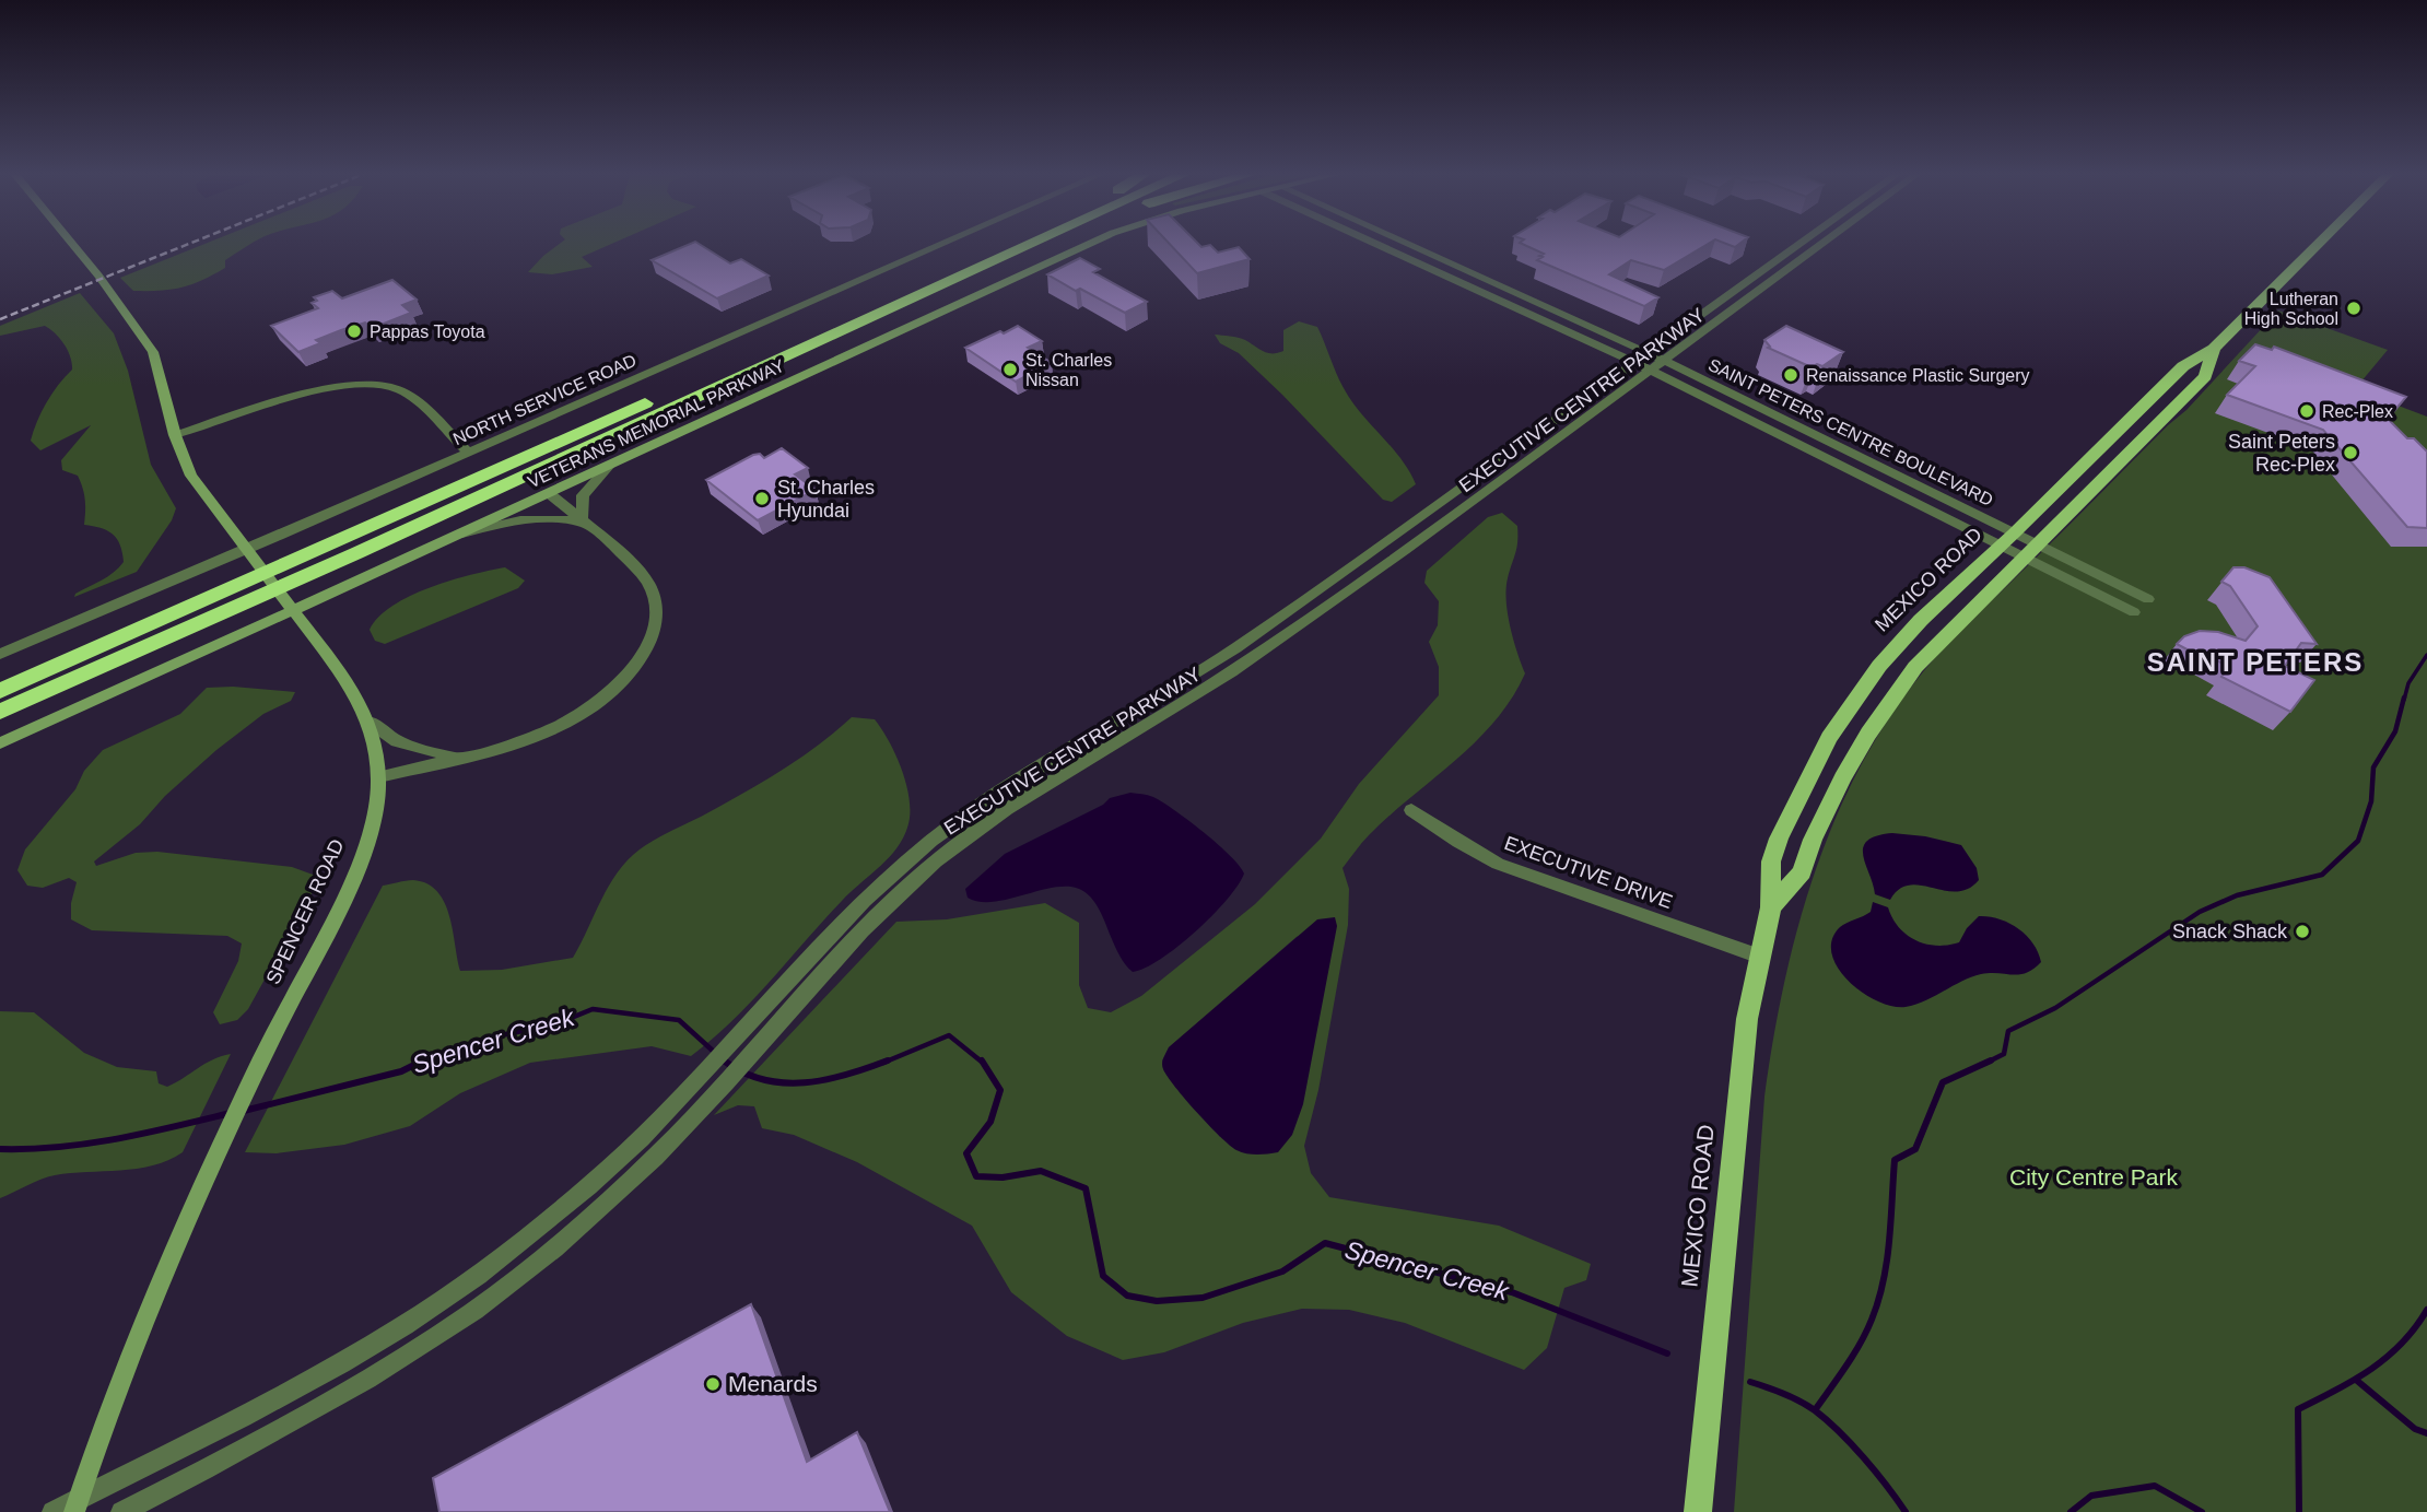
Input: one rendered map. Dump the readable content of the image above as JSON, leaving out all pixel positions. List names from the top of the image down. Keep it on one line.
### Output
{"streets":{"main road":["VETERANS MEMORIAL PARKWAY","MEXICO ROAD","SPENCER ROAD"],"street":["NORTH SERVICE ROAD","EXECUTIVE CENTRE PARKWAY","SAINT PETERS CENTRE BOULEVARD","EXECUTIVE DRIVE"]},"crossings":[["EXECUTIVE CENTRE PARKWAY","SAINT PETERS CENTRE BOULEVARD"],["EXECUTIVE CENTRE PARKWAY","SPENCER ROAD"],["SAINT PETERS CENTRE BOULEVARD","MEXICO ROAD"],["MEXICO ROAD","EXECUTIVE DRIVE"]],"districts":["SAINT PETERS"],"water":["Spencer Creek"],"parks":["City Centre Park"],"places":["Lutheran High School","Pappas Toyota","St. Charles Nissan","Renaissance Plastic Surgery","Rec-Plex","Saint Peters Rec-Plex","St. Charles Hyundai","Snack Shack","Menards"]}
